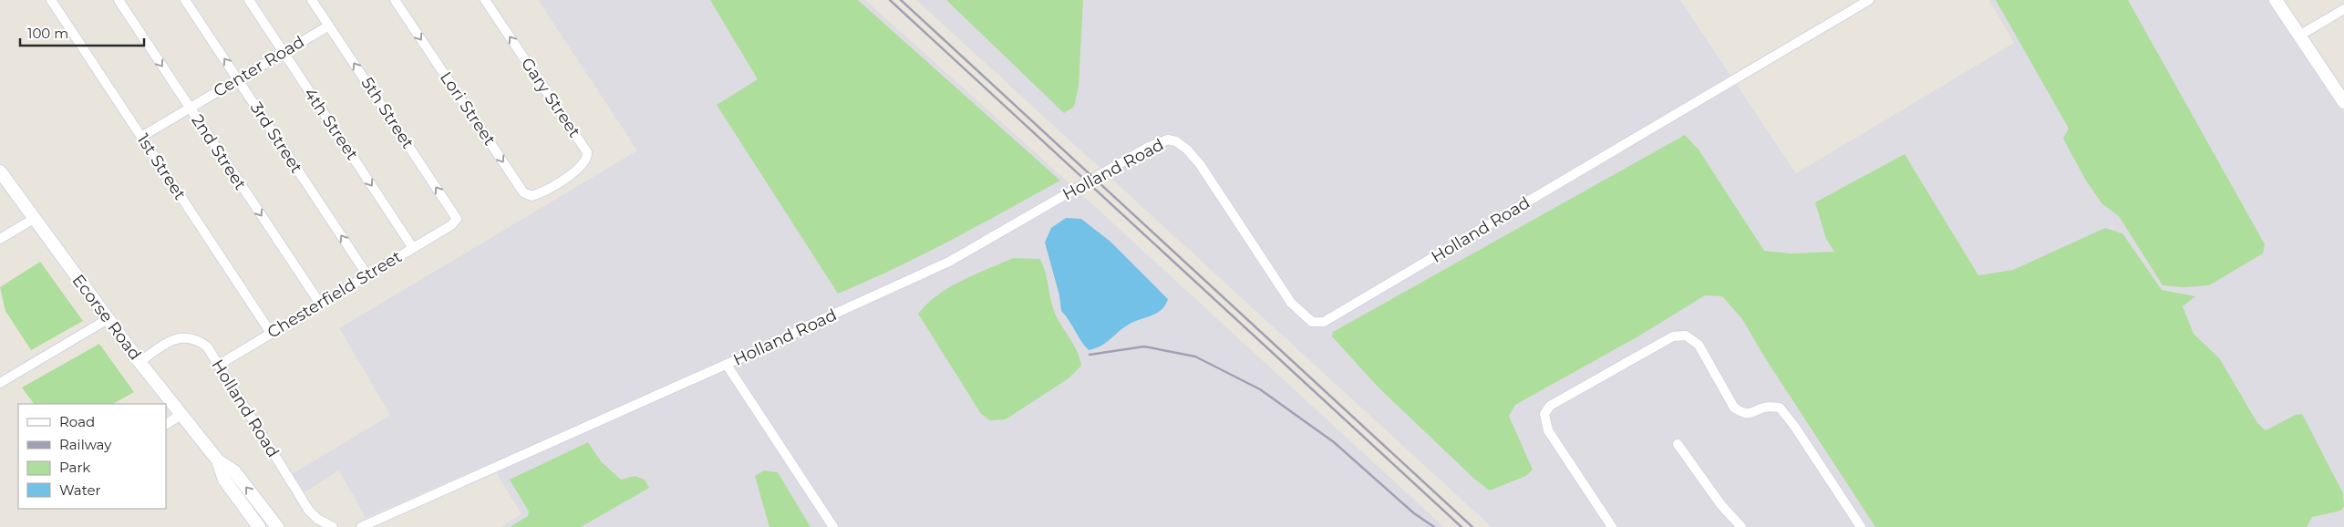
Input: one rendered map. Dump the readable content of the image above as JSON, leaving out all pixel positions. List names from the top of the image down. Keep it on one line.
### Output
{"streets":{"main road":["Ecorse Road"],"street":["Center Road","Gary Street","Lori Street","5th Street","4th Street","3rd Street","2nd Street","1st Street","Holland Road","Chesterfield Street"]},"crossings":[["Center Road","5th Street"],["Center Road","4th Street"],["Center Road","3rd Street"],["Center Road","2nd Street"],["Center Road","1st Street"],["Gary Street","Lori Street"],["5th Street","Chesterfield Street"],["4th Street","Chesterfield Street"],["3rd Street","Chesterfield Street"],["2nd Street","Chesterfield Street"],["1st Street","Chesterfield Street"],["Holland Road","Chesterfield Street"],["Holland Road","Ecorse Road"]],"one_way":["Gary Street","Lori Street","5th Street","4th Street","3rd Street","2nd Street"],"legend":["Road","Railway","Park","Water"],"scale_bar":"100 m"}
